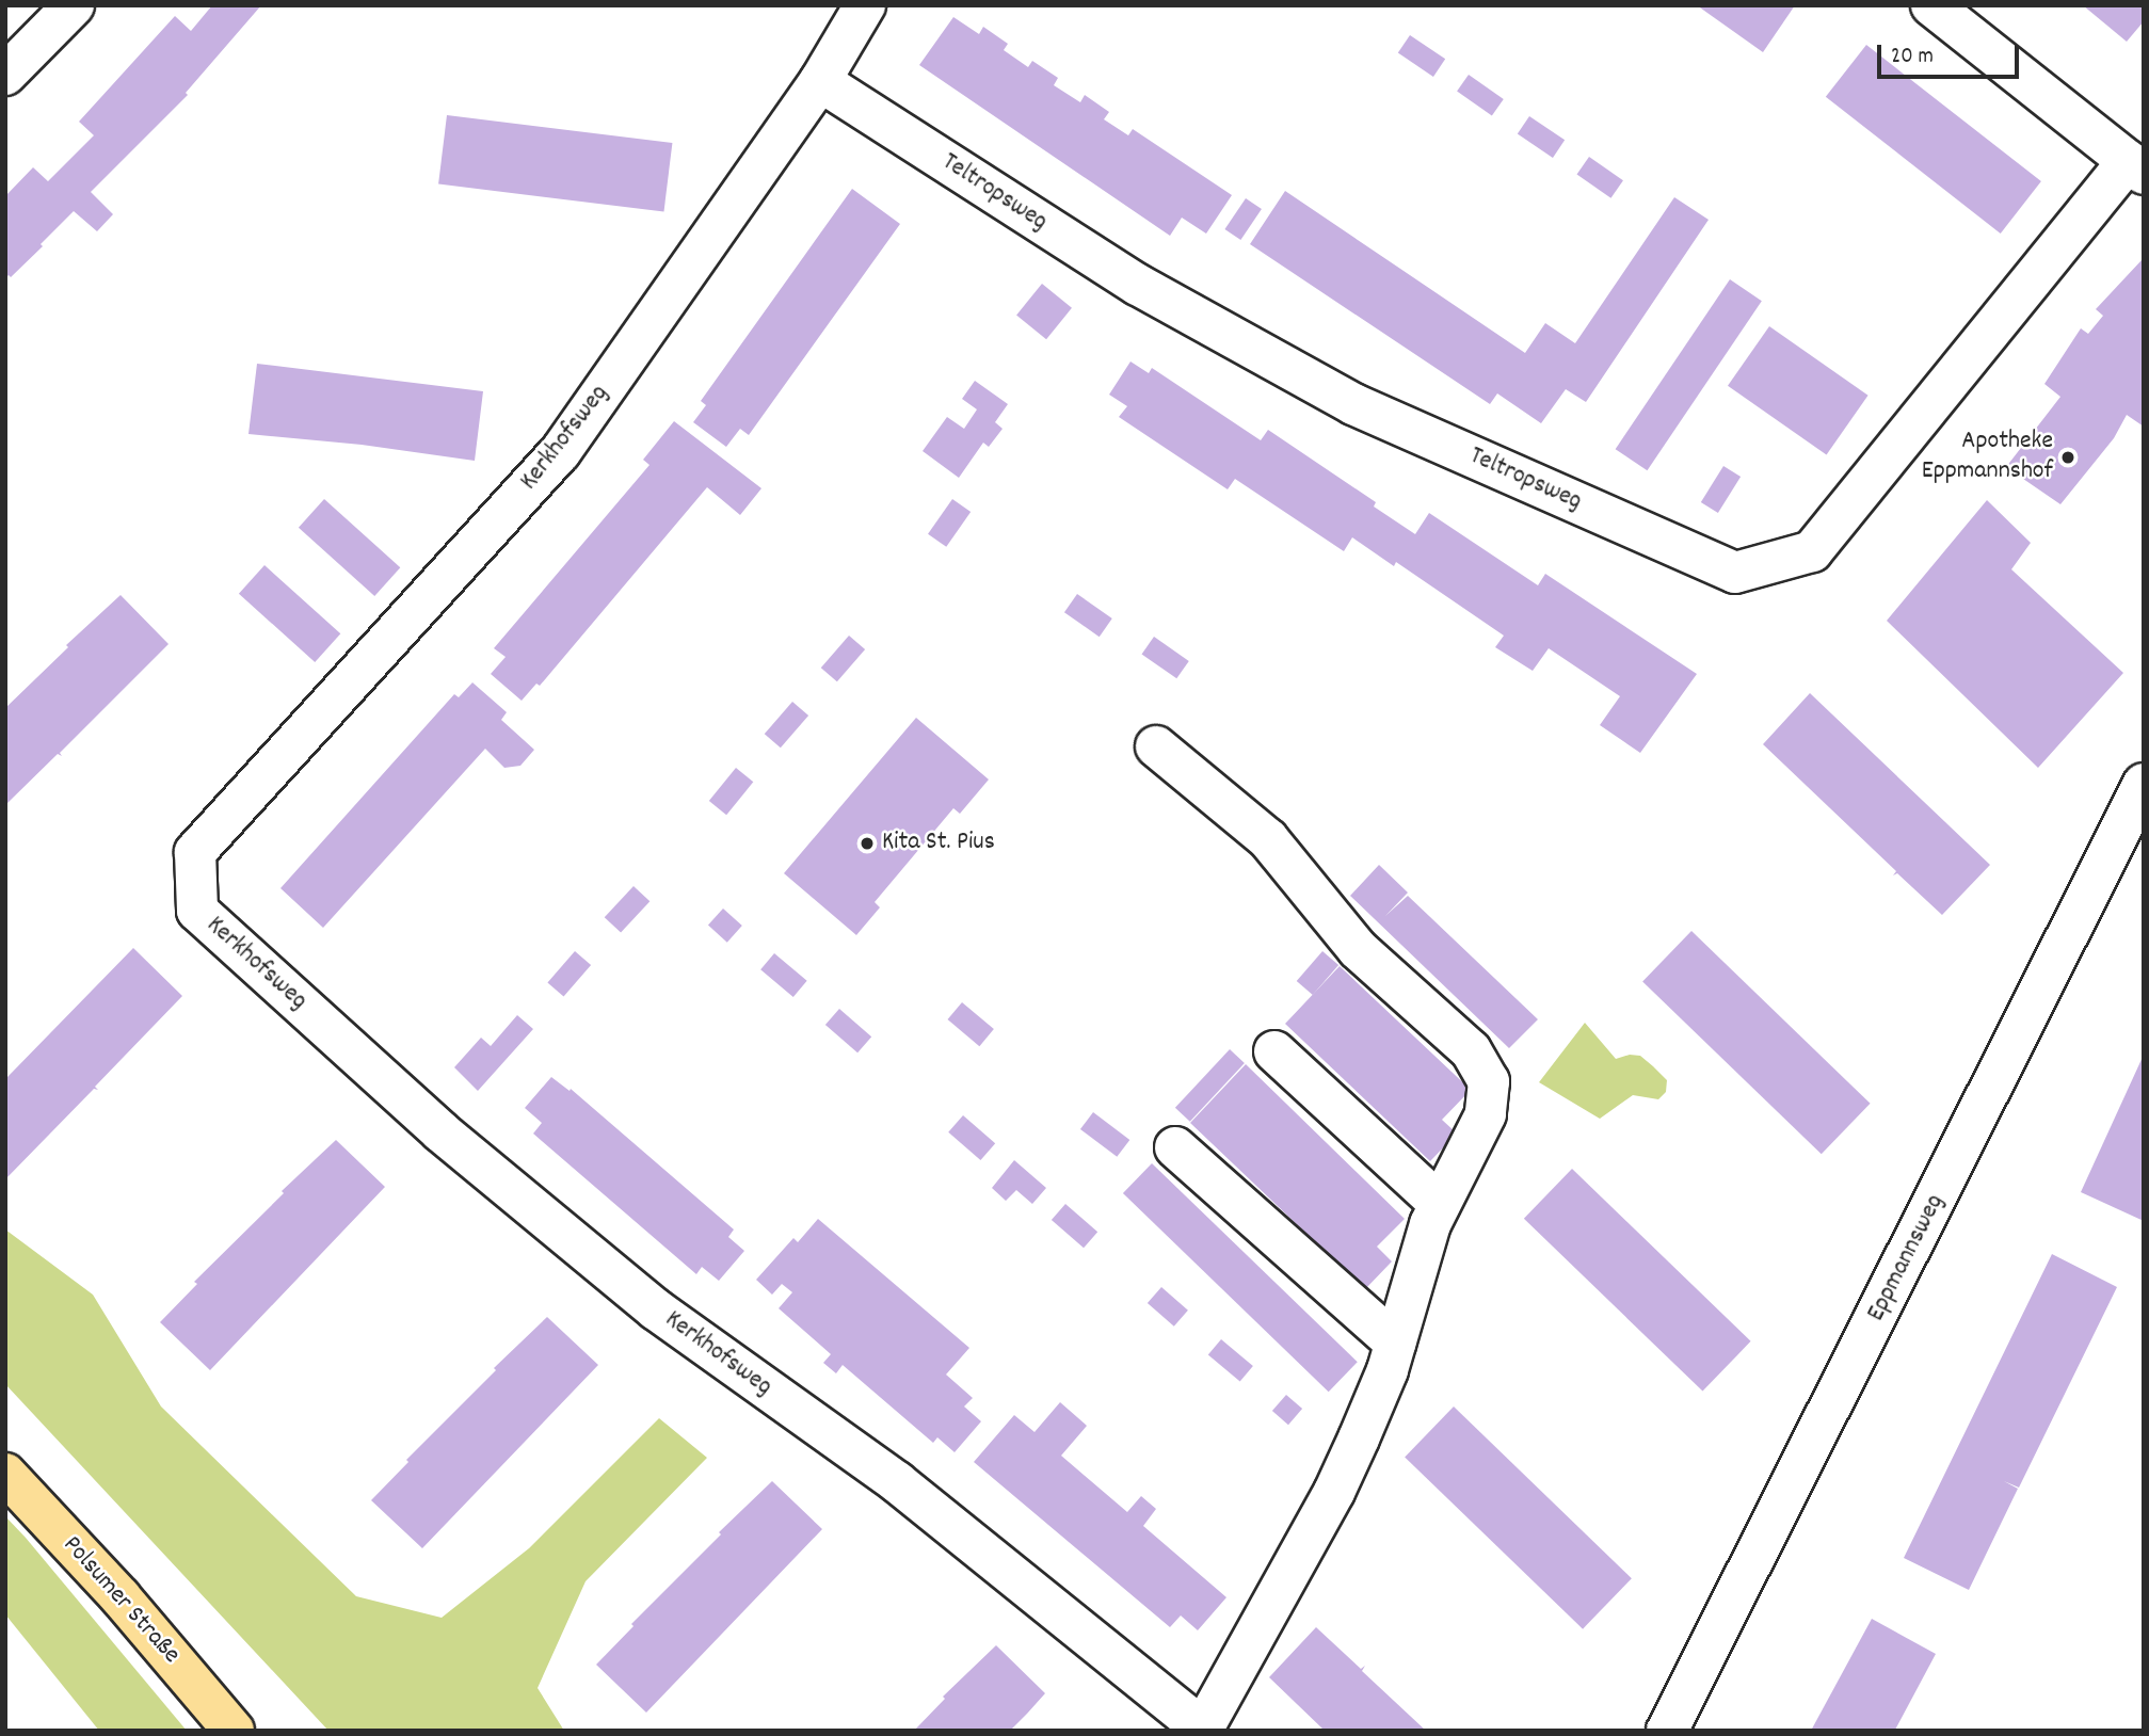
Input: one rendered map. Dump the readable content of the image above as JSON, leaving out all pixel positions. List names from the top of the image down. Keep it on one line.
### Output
{"streets":{"main road":["Polsumer Straße"],"street":["Teltropsweg","Kerkhofsweg","Eppmannsweg"]},"crossings":[["Teltropsweg","Kerkhofsweg"]],"places":["Apotheke Eppmannshof","Kita St. Pius"],"scale_bar":"20 m"}
